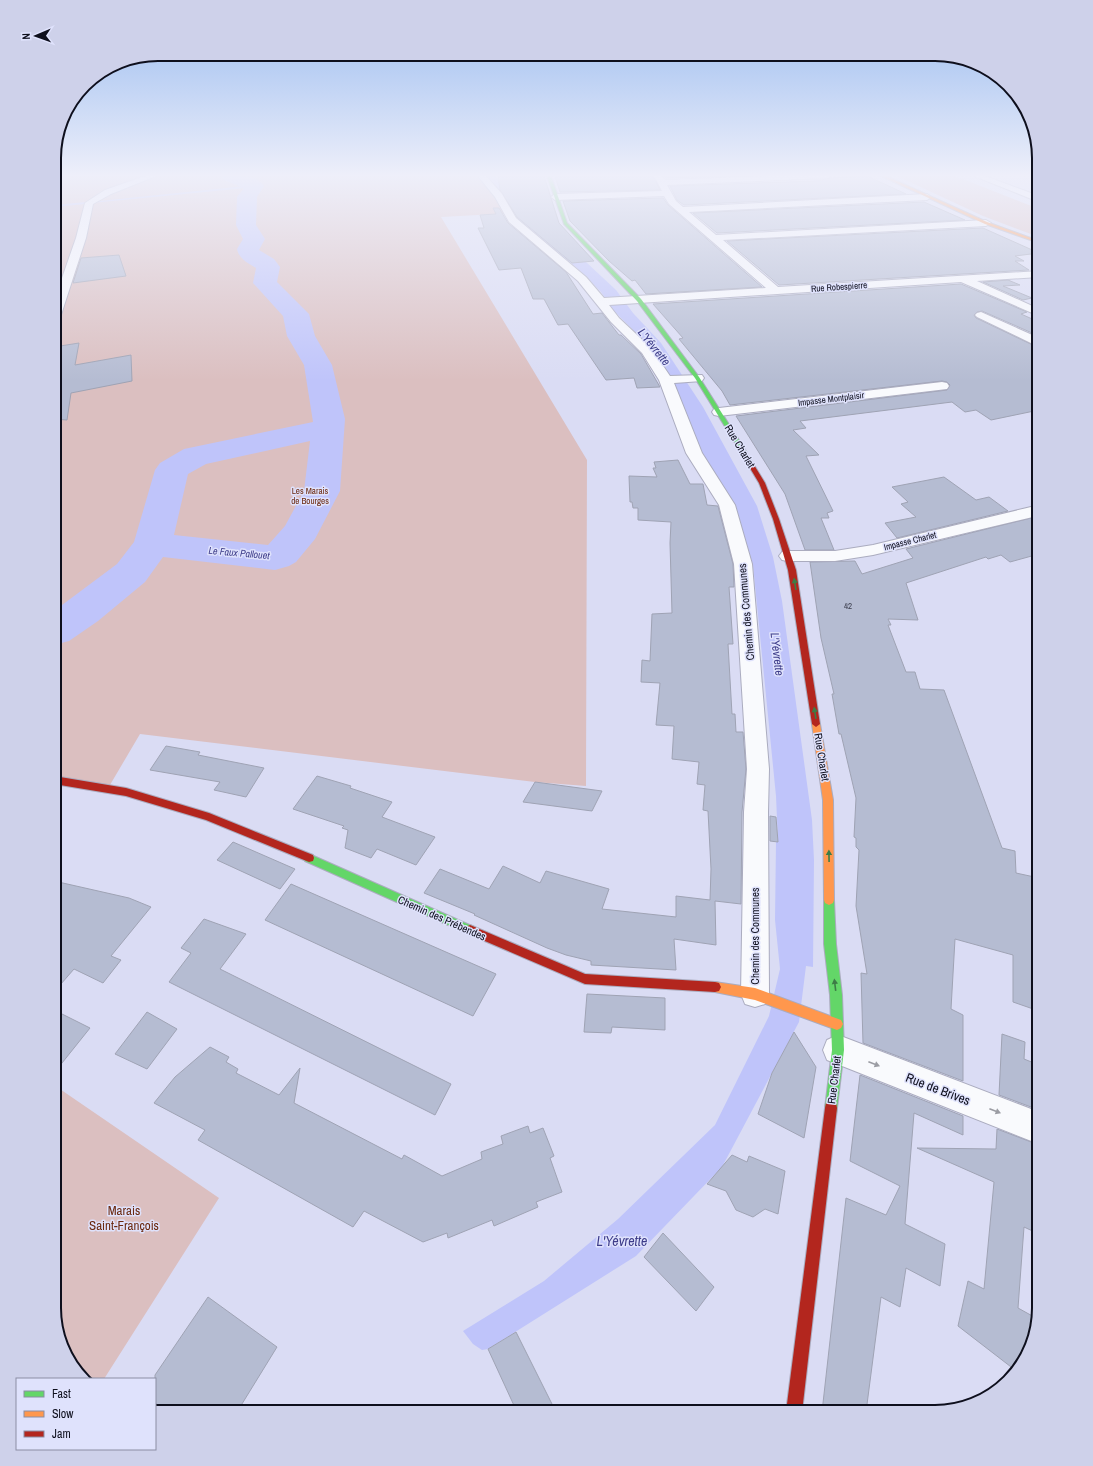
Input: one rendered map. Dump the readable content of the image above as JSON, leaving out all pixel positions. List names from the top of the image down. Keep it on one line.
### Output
{"streets":{"street":["Rue Robespierre","Impasse Montplaisir","Rue Charlet","Impasse Charlet","Chemin des Communes","Chemin des Prébendes","Rue de Brives"]},"crossings":[["Rue Robespierre","Rue Charlet"],["Rue Robespierre","Chemin des Communes"],["Impasse Montplaisir","Rue Charlet"],["Rue Charlet","Impasse Charlet"],["Rue Charlet","Chemin des Prébendes"],["Rue Charlet","Rue de Brives"],["Chemin des Communes","Chemin des Prébendes"],["Chemin des Prébendes","Rue de Brives"]],"one_way":["Rue Charlet","Rue de Brives"],"water":["L'Yévrette","Le Faux Pallouet"],"parks":["Les Marais de Bourges","Marais Saint-François"],"house_numbers":["42"],"legend":["Fast","Slow","Jam"],"north":"left"}
